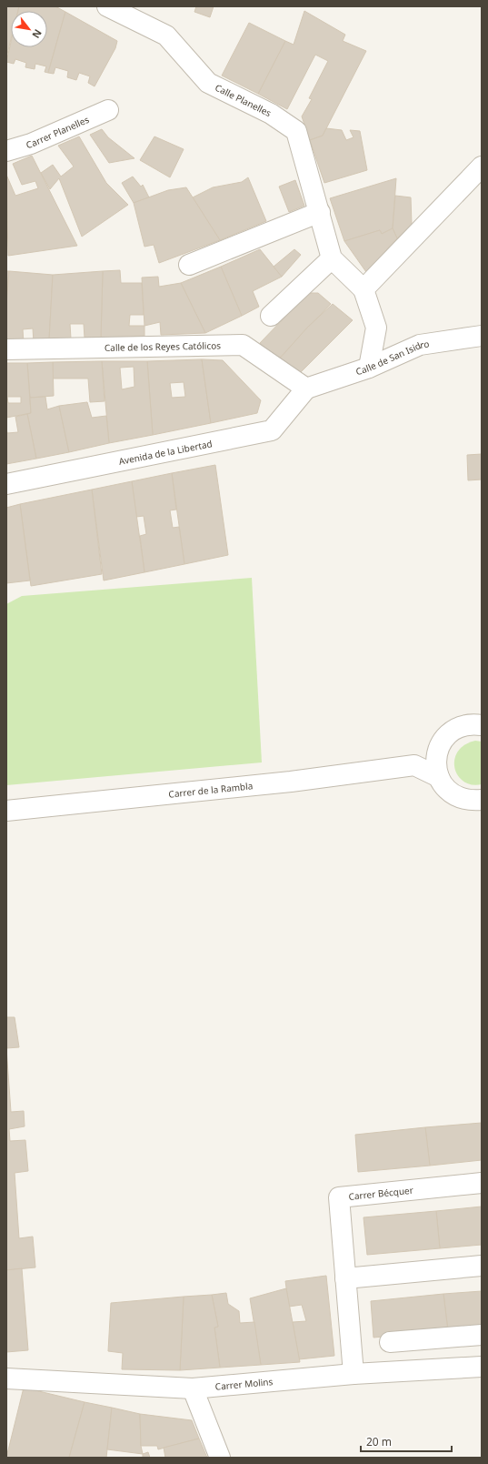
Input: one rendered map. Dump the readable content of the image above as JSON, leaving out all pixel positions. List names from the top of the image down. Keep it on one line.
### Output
{"streets":{"street":["Calle Planelles","Carrer Planelles","Calle de los Reyes Católicos","Calle de San Isidro","Avenida de la Libertad","Carrer de la Rambla","Carrer Bécquer","Carrer Molins"]},"crossings":[["Calle de los Reyes Católicos","Calle de San Isidro"],["Calle de los Reyes Católicos","Avenida de la Libertad"],["Calle de San Isidro","Avenida de la Libertad"],["Carrer Bécquer","Carrer Molins"]],"scale_bar":"20 m","north":"bottom right"}
